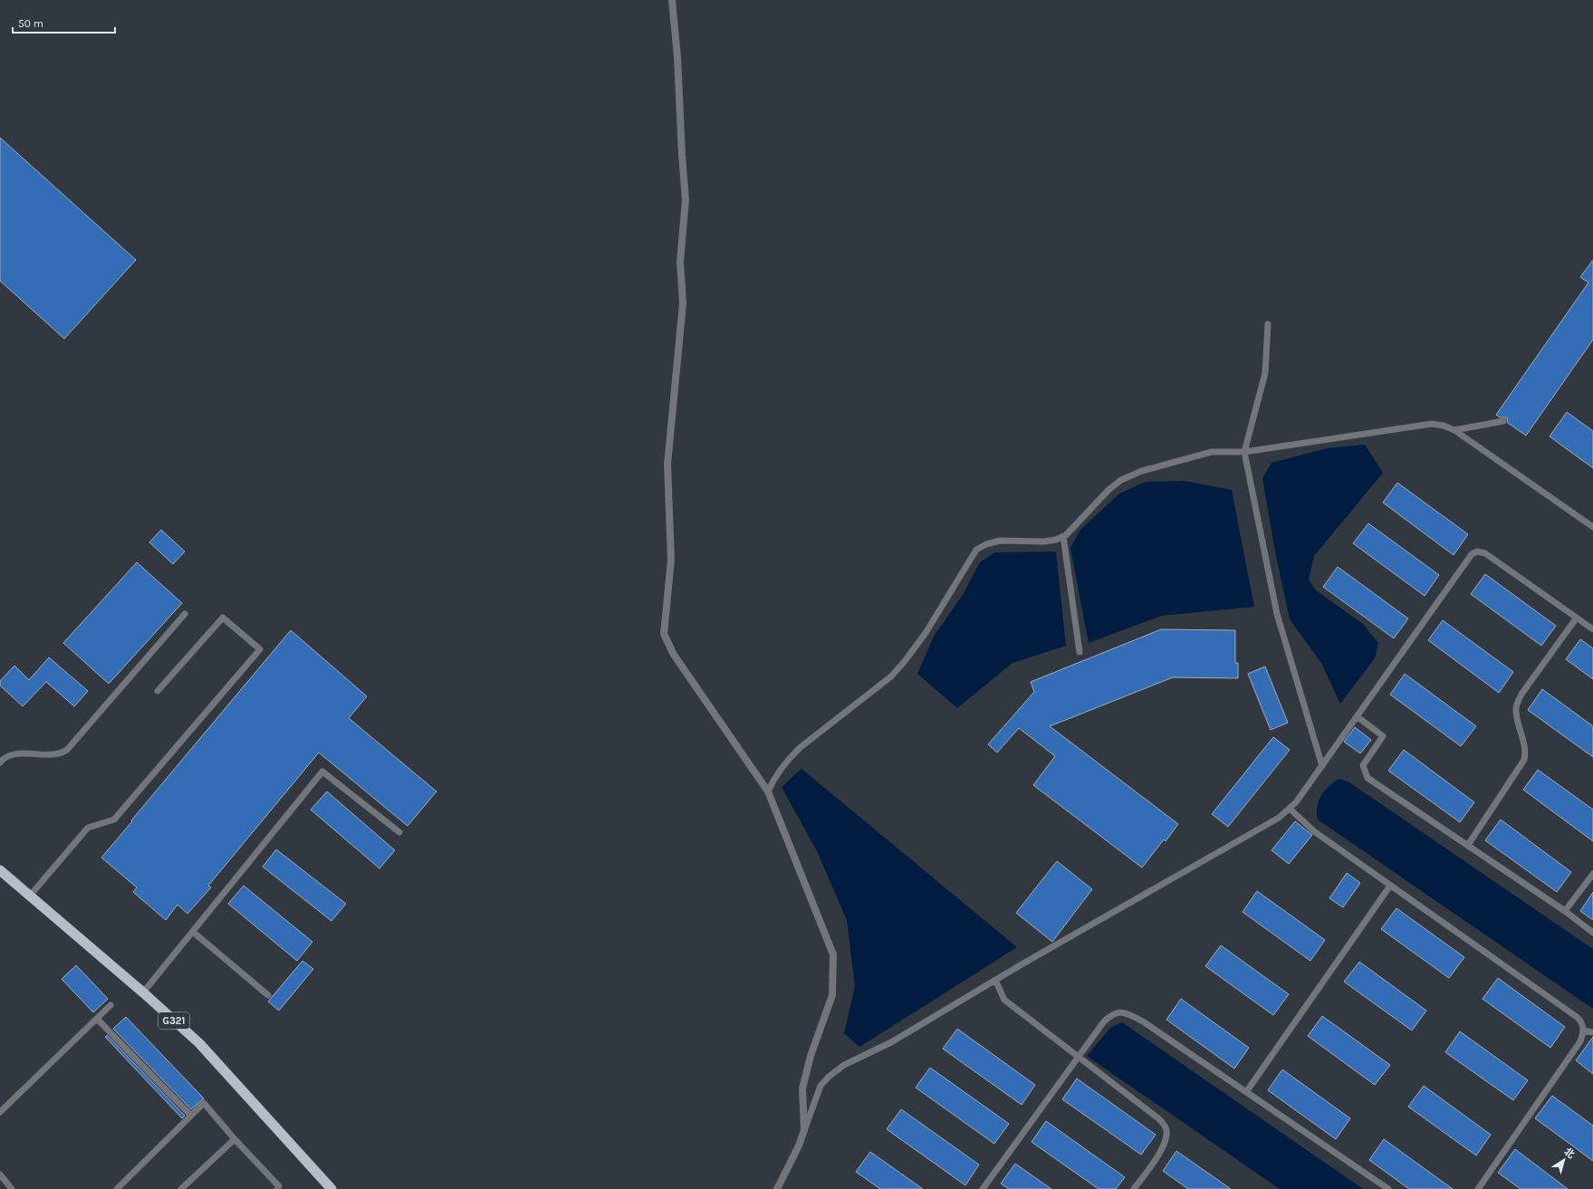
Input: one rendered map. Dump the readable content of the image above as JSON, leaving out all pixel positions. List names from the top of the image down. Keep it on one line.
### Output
{"streets":{"highway":["G321"]},"scale_bar":"50 m","north":"top right"}
